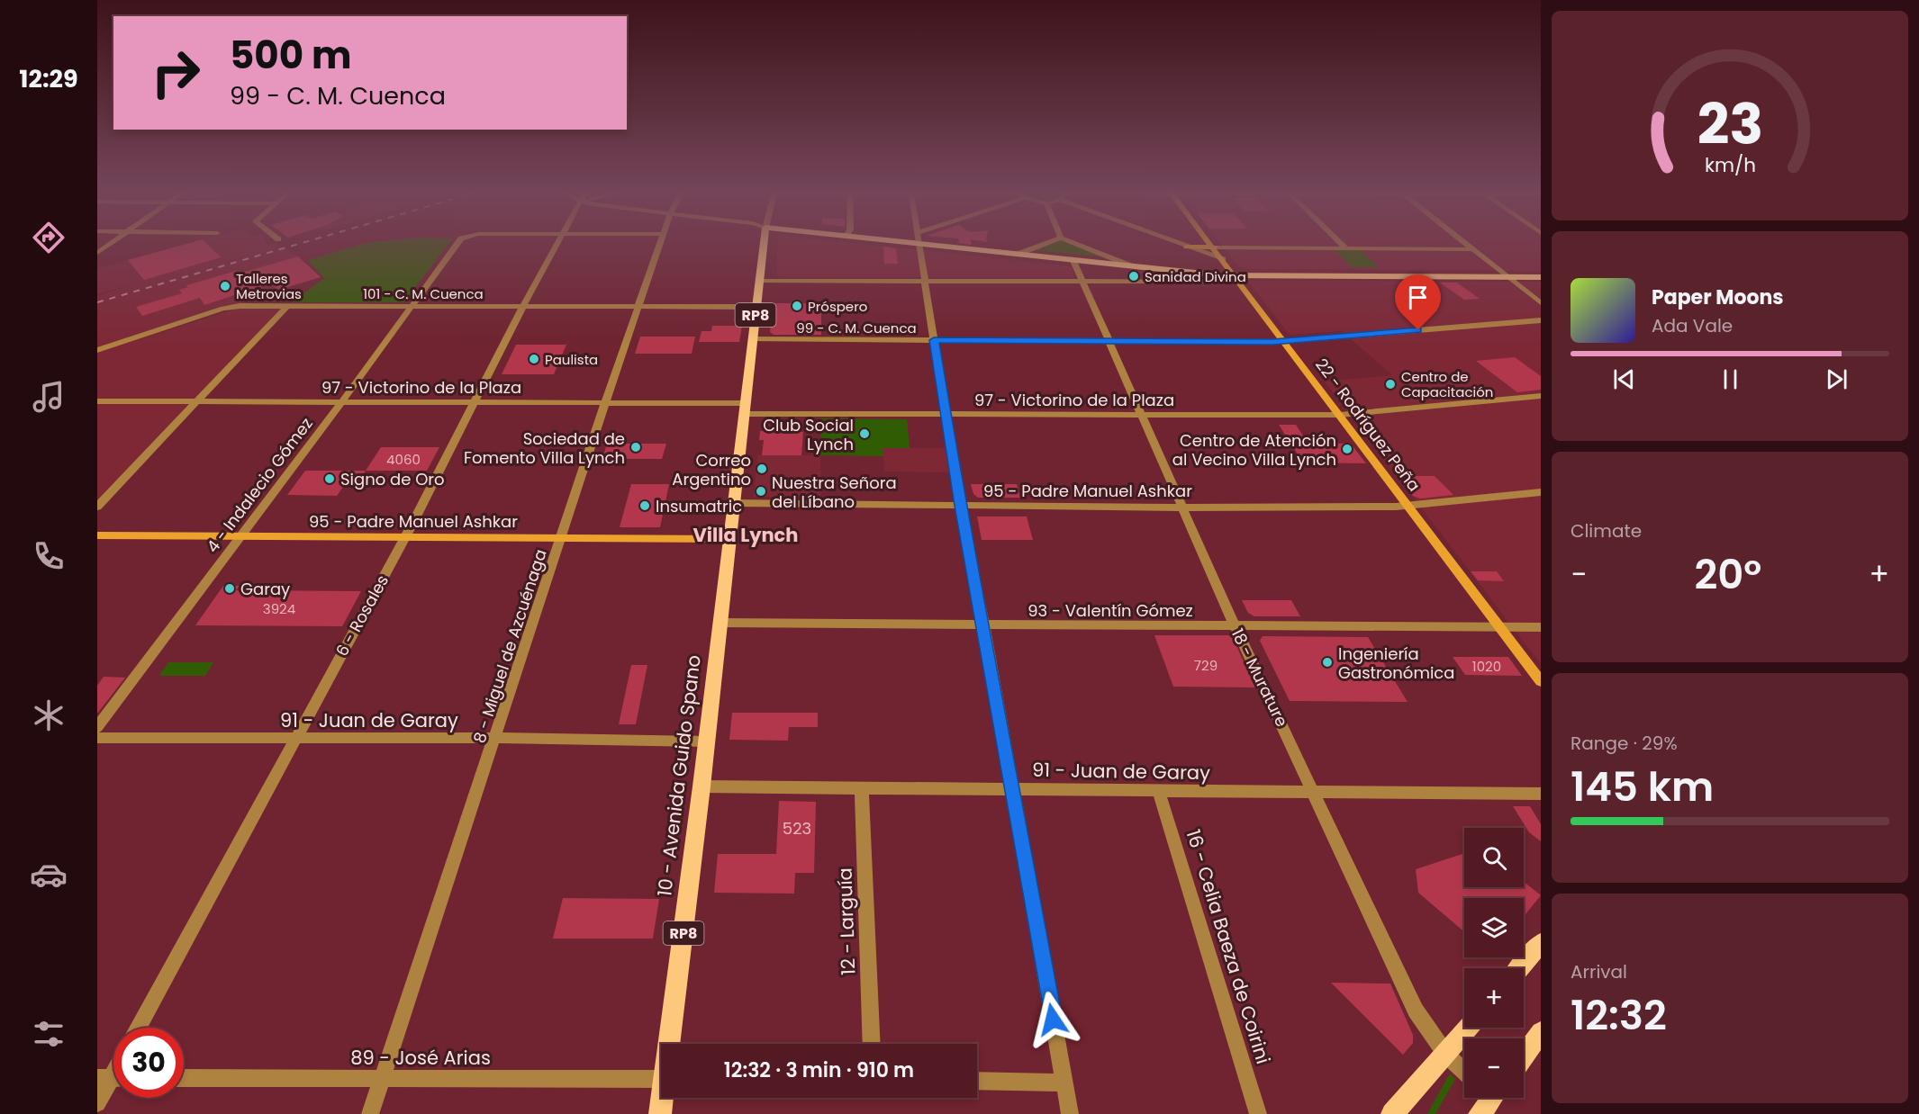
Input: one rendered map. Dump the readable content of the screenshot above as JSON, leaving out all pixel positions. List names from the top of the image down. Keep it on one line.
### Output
{"streets":{"main road":["RP8","10 - Avenida Guido Spano"],"street":["101 - C. M. Cuenca","99 - C. M. Cuenca","97 - Victorino de la Plaza","22 - Rodríguez Peña","4 - Indalecio Gómez","95 - Padre Manuel Ashkar","93 - Valentín Gómez","6 - Rosales","8 - Miguel de Azcuénaga","18 - Murature","91 - Juan de Garay","12 - Larguía","16 - Celia Baeza de Coirini","89 - José Arias"]},"crossings":[["101 - C. M. Cuenca","RP8"],["101 - C. M. Cuenca","4 - Indalecio Gómez"],["101 - C. M. Cuenca","6 - Rosales"],["101 - C. M. Cuenca","8 - Miguel de Azcuénaga"],["RP8","99 - C. M. Cuenca"],["RP8","97 - Victorino de la Plaza"],["RP8","95 - Padre Manuel Ashkar"],["RP8","10 - Avenida Guido Spano"],["99 - C. M. Cuenca","22 - Rodríguez Peña"],["99 - C. M. Cuenca","18 - Murature"],["97 - Victorino de la Plaza","22 - Rodríguez Peña"],["97 - Victorino de la Plaza","4 - Indalecio Gómez"],["97 - Victorino de la Plaza","6 - Rosales"],["97 - Victorino de la Plaza","8 - Miguel de Azcuénaga"],["97 - Victorino de la Plaza","18 - Murature"],["22 - Rodríguez Peña","95 - Padre Manuel Ashkar"],["22 - Rodríguez Peña","93 - Valentín Gómez"],["4 - Indalecio Gómez","95 - Padre Manuel Ashkar"],["95 - Padre Manuel Ashkar","6 - Rosales"],["95 - Padre Manuel Ashkar","8 - Miguel de Azcuénaga"],["95 - Padre Manuel Ashkar","18 - Murature"],["95 - Padre Manuel Ashkar","10 - Avenida Guido Spano"],["93 - Valentín Gómez","18 - Murature"],["93 - Valentín Gómez","10 - Avenida Guido Spano"],["6 - Rosales","91 - Juan de Garay"],["8 - Miguel de Azcuénaga","91 - Juan de Garay"],["8 - Miguel de Azcuénaga","89 - José Arias"],["18 - Murature","91 - Juan de Garay"],["91 - Juan de Garay","10 - Avenida Guido Spano"],["91 - Juan de Garay","12 - Larguía"],["91 - Juan de Garay","16 - Celia Baeza de Coirini"]],"districts":["Villa Lynch"],"places":["Sanidad Divina","Talleres Metrovias","Próspero","Paulista","Centro de Capacitación","Club Social Lynch","Sociedad de Fomento Villa Lynch","Centro de Atención al Vecino Villa Lynch","Correo Argentino","Signo de Oro","Nuestra Señora del Líbano","Insumatric","Garay","Ingeniería Gastronómica"],"house_numbers":["4060","3924","729","1020","523"],"page":{"tabs":"12:29","turn":["500 m","99 - C. M. Cuenca"],"song":["Paper Moons","Ada Vale"],"tile":["Climate",["Range · 29%","145 km"],["Arrival","12:32"]],"heat":["−","20°","+"],"map_buttons":["+","−"],"limit":"30","trip":"12:32 · 3 min · 910 m","gauge":["23","km/h"]}}
